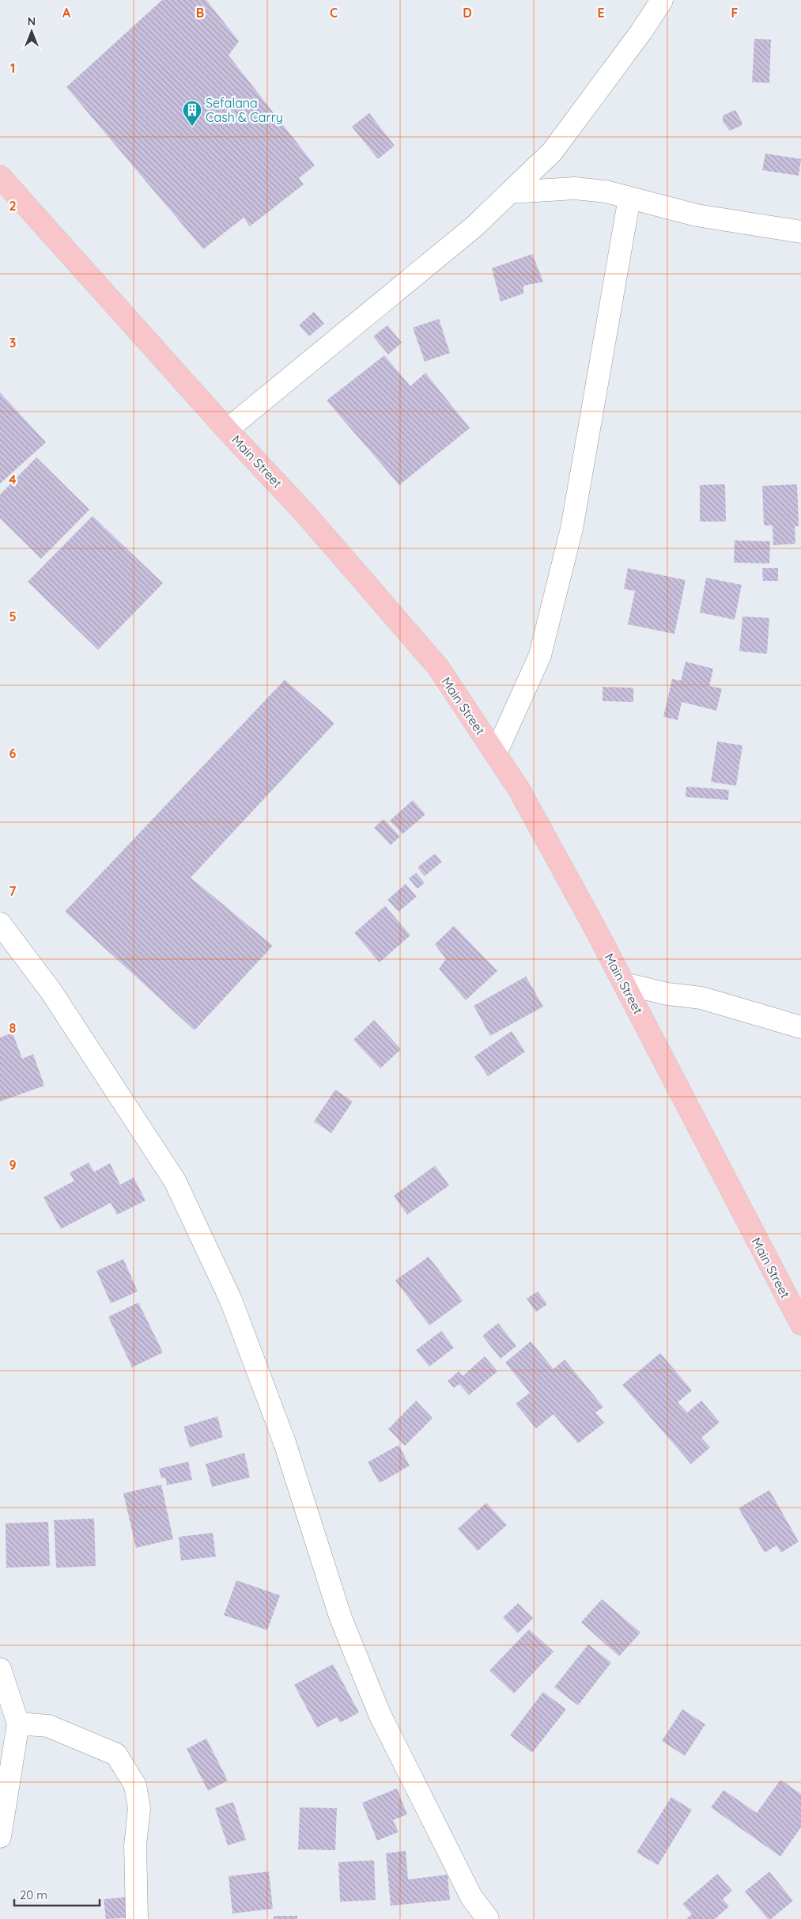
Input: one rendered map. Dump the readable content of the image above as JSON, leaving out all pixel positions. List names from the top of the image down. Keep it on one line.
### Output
{"streets":{"highway":["Main Street"]},"places":{"building":["Sefalana Cash & Carry"]},"scale_bar":"20 m","north":"top","grid":{"columns":["A","B","C","D","E","F"],"rows":["1","2","3","4","5","6","7","8","9"]}}
